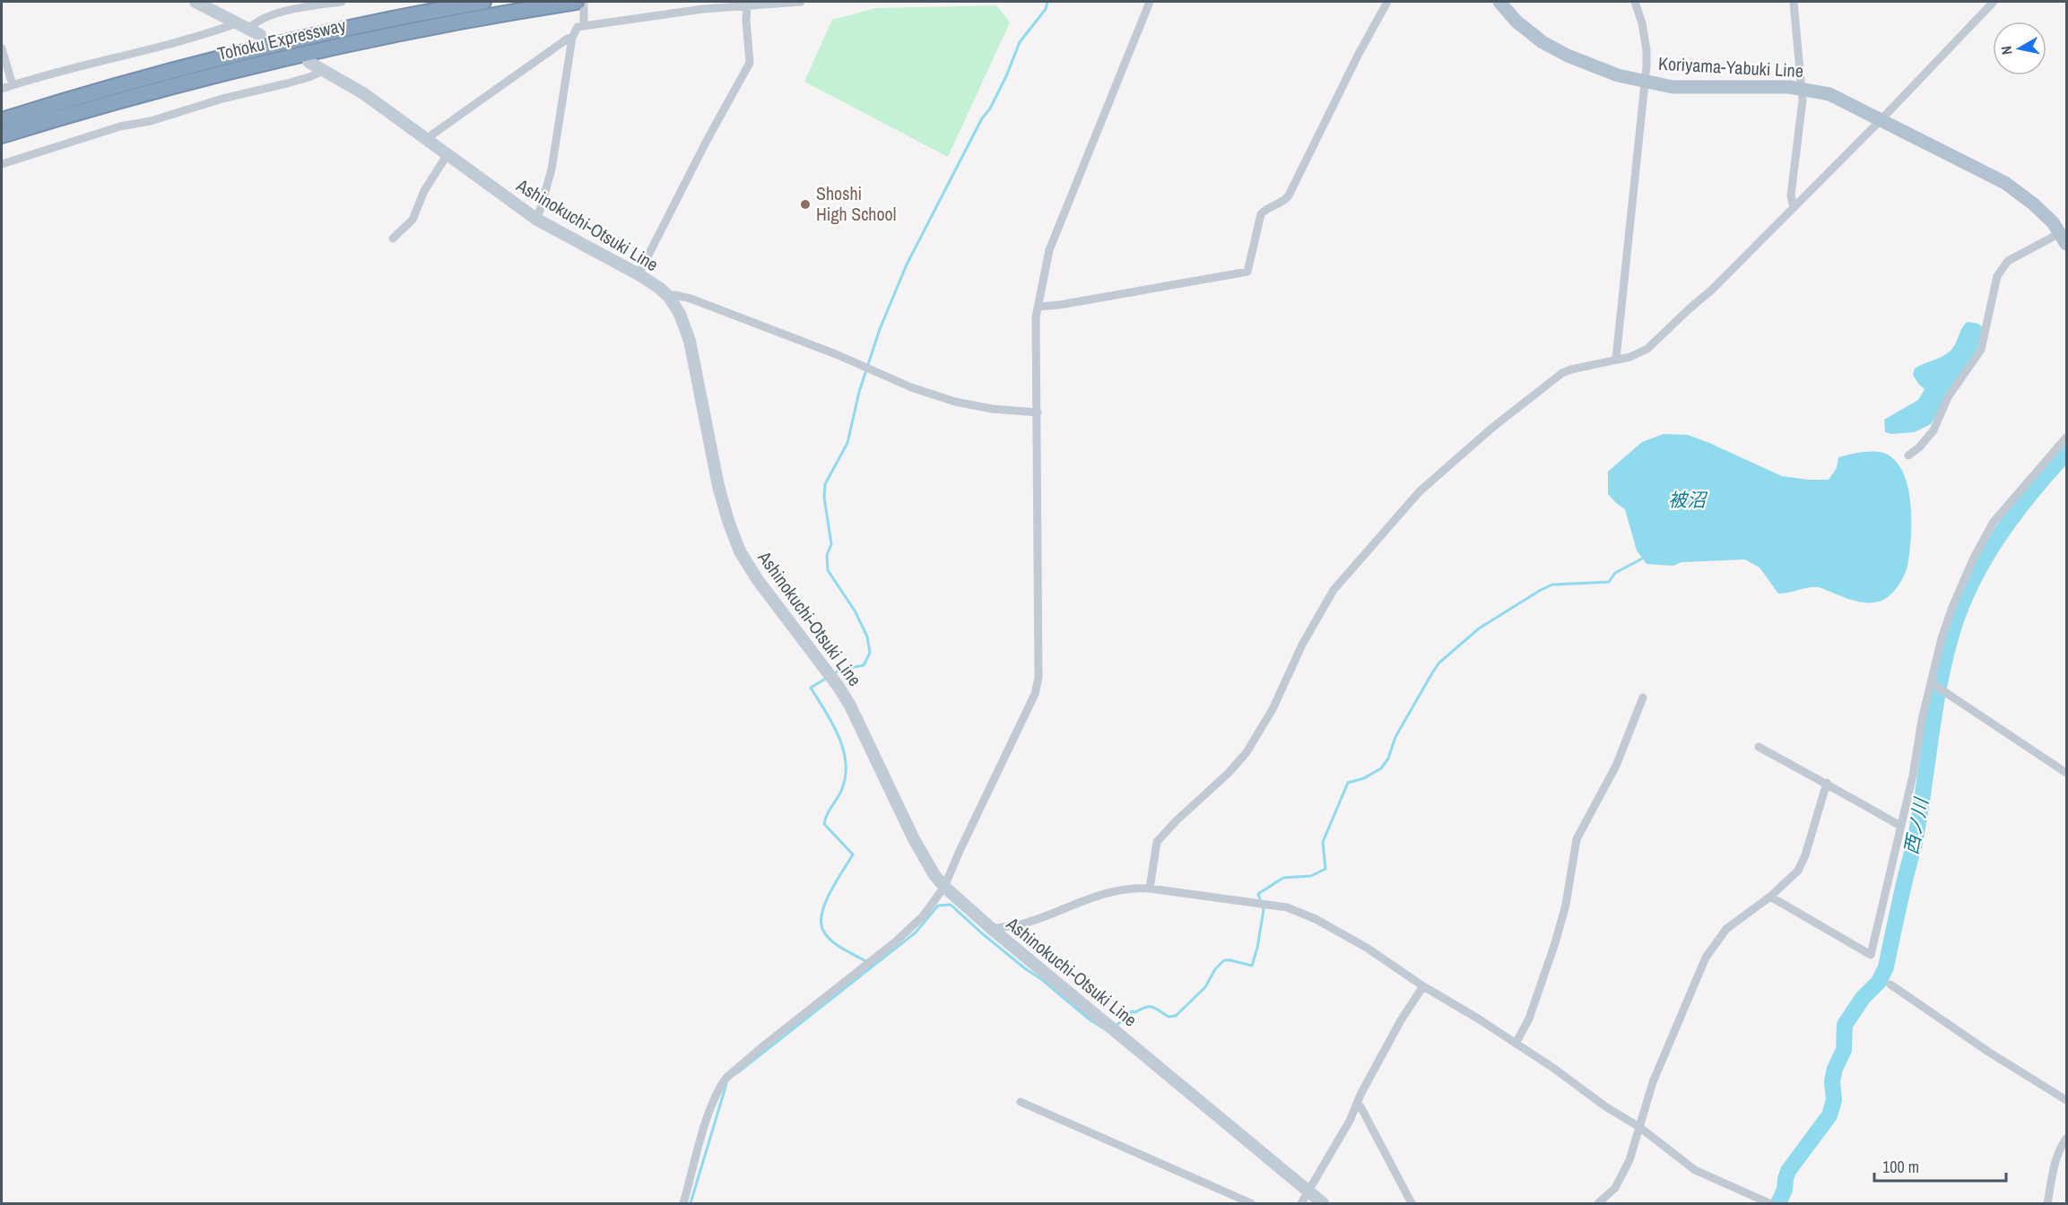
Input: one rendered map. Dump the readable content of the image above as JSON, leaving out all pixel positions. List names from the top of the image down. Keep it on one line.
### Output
{"streets":{"highway":["Tohoku Expressway"],"main road":["Koriyama-Yabuki Line","Ashinokuchi-Otsuki Line"]},"water":["被沼","西ノ川"],"places":["Shoshi High School"],"scale_bar":"100 m","north":"left"}
